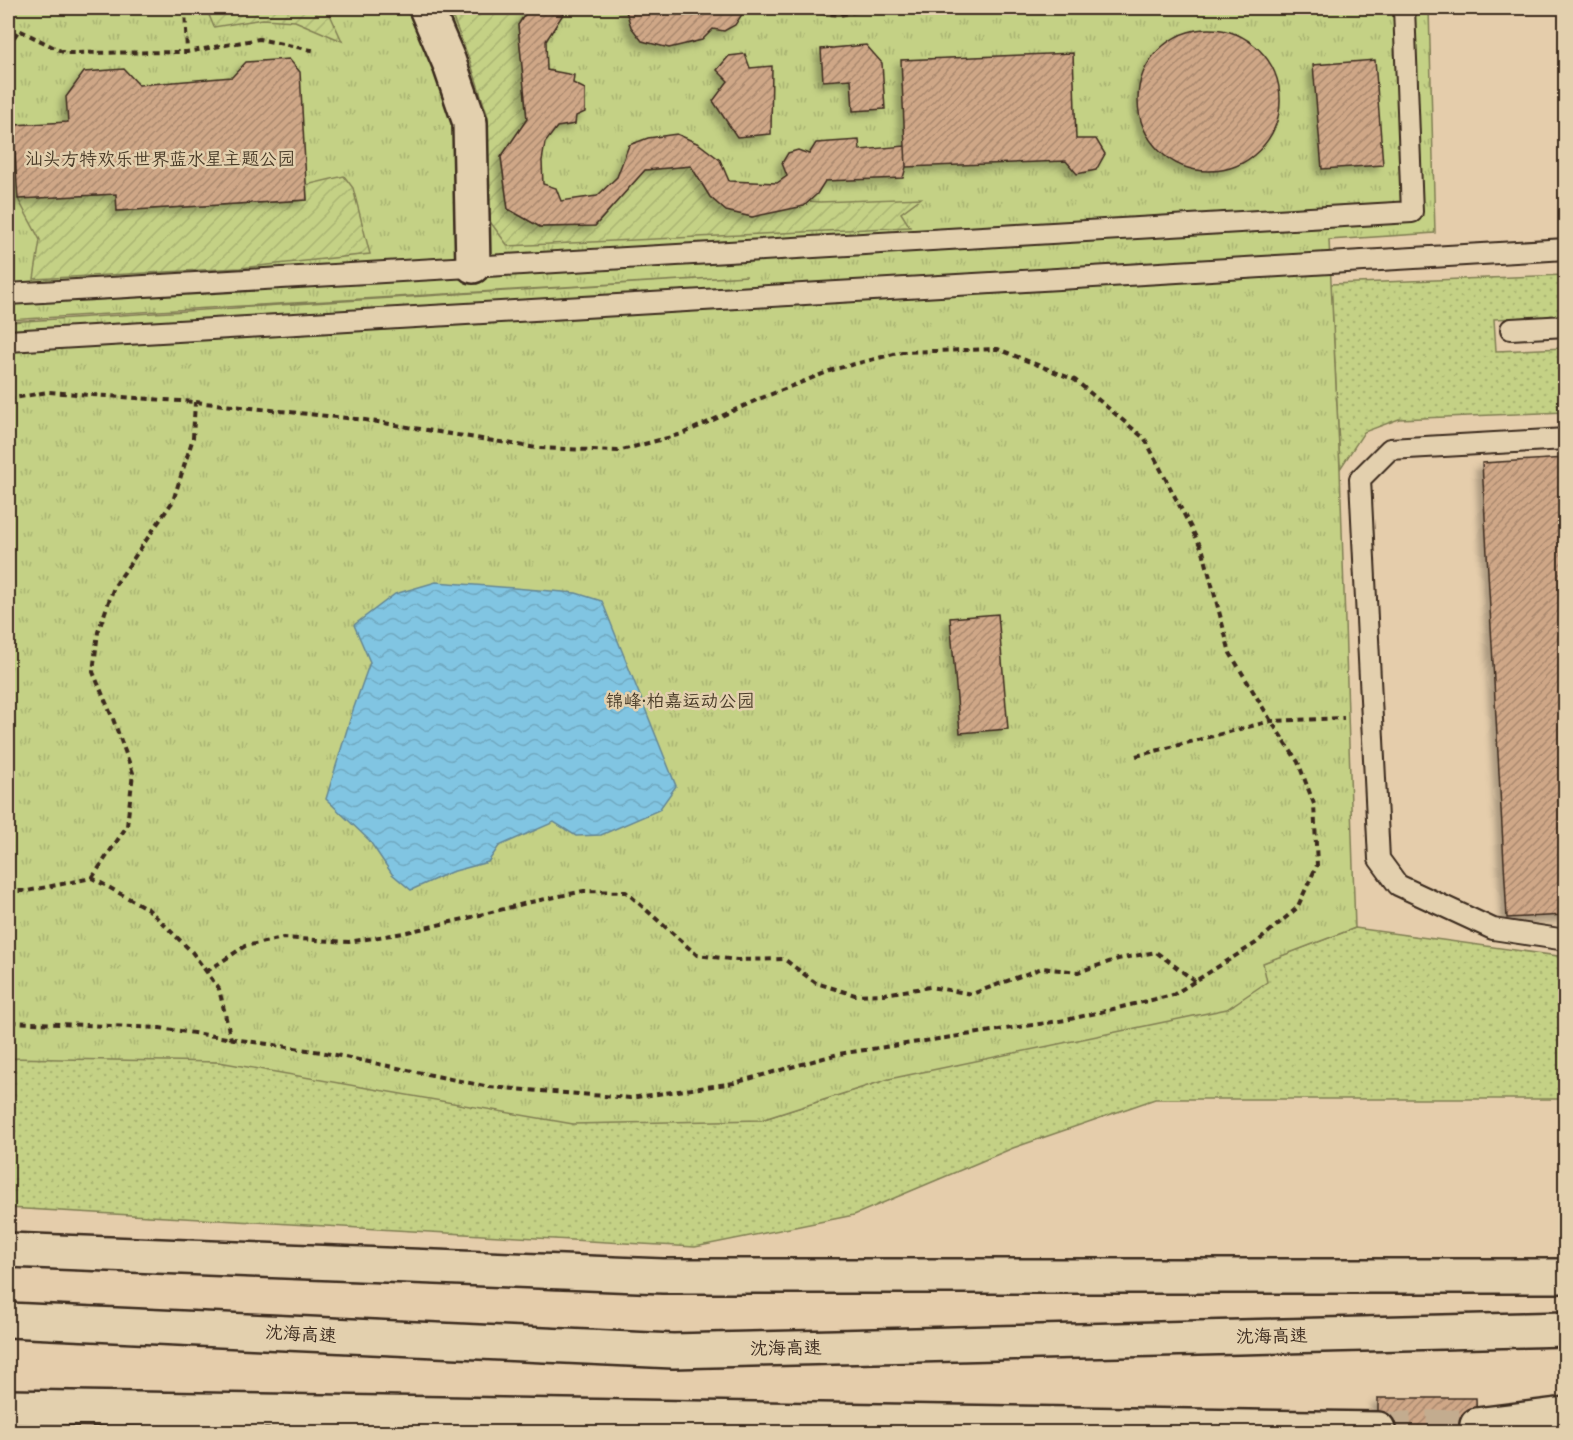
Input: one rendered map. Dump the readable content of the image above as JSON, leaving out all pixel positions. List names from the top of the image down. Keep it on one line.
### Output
{"streets":{"main road":["沈海高速"]},"parks":["汕头方特欢乐世界蓝水星主题公园","锦峰·柏嘉运动公园"]}
